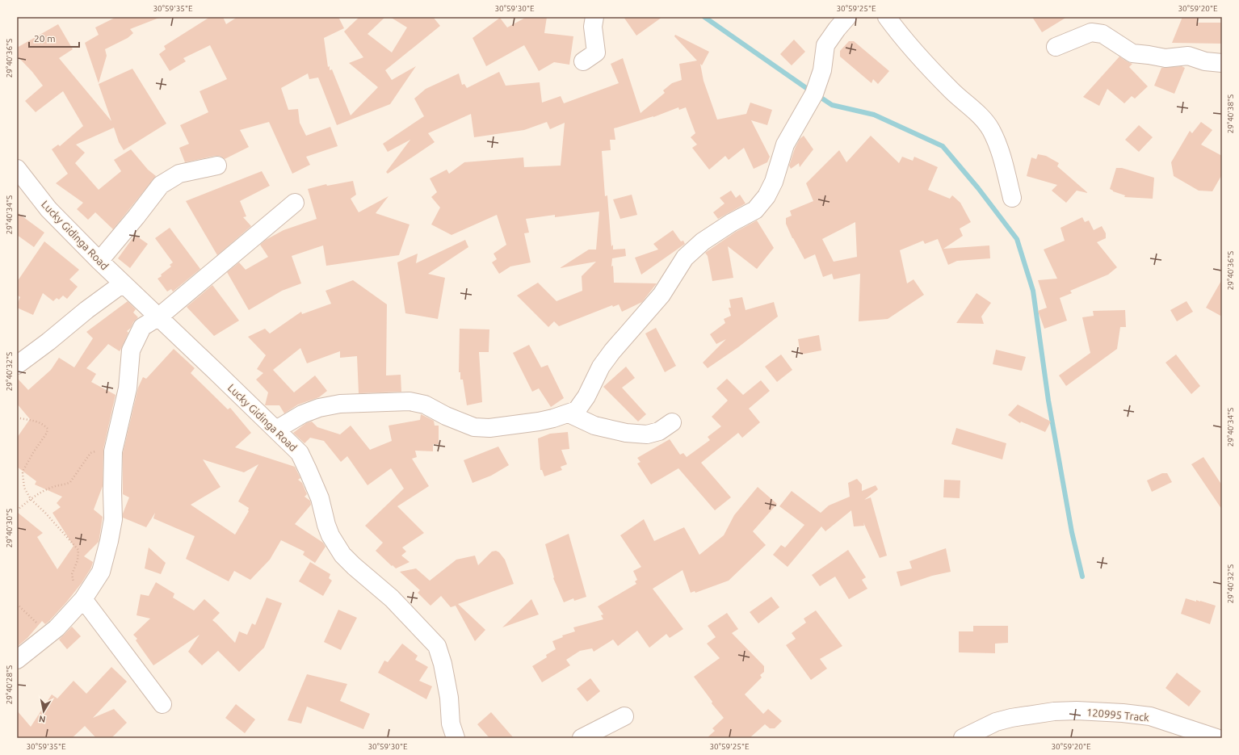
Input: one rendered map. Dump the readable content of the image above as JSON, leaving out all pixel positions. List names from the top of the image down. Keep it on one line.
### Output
{"streets":{"street":["Lucky Gidinga Road","120995 Track"]},"scale_bar":"20 m","north":"bottom","coordinates":["30°59'35\"E","30°59'30\"E","30°59'25\"E","30°59'20\"E","29°40'36\"S","29°40'38\"S","29°40'34\"S","29°40'32\"S","29°40'30\"S","29°40'28\"S"]}
